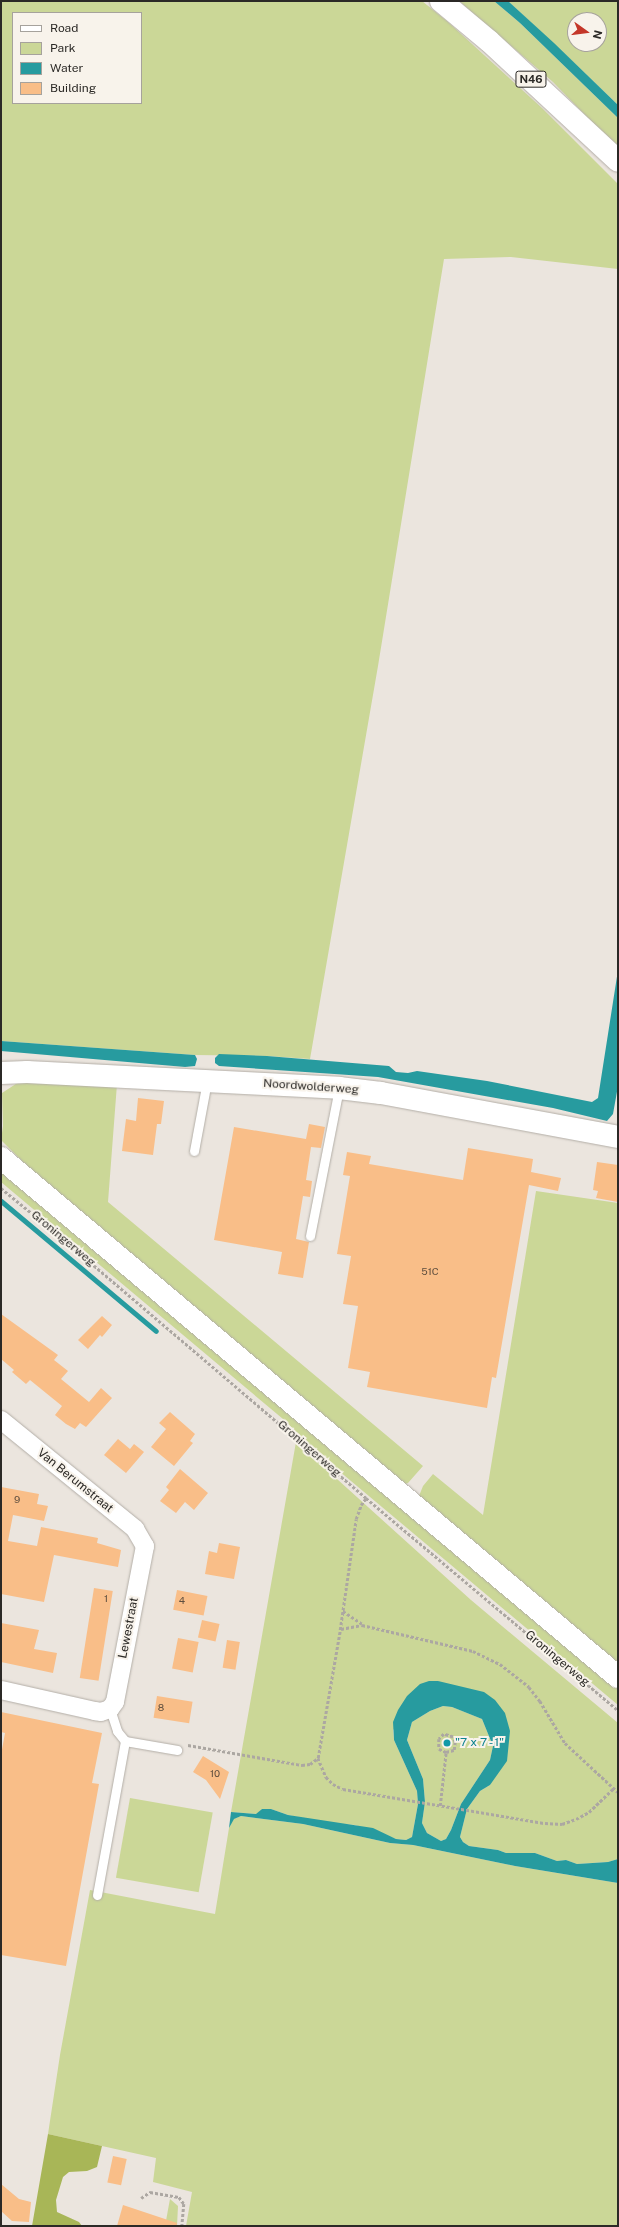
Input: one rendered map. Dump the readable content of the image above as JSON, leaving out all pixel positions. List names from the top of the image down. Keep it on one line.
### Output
{"streets":{"main road":["N46","Noordwolderweg","Groningerweg"],"street":["Van Berumstraat","Lewestraat"]},"crossings":[["Van Berumstraat","Lewestraat"]],"places":["\"7 x 7 - 1\""],"house_numbers":["51C","9","1","4","8","10"],"legend":["Road","Park","Water","Building"],"north":"right"}
